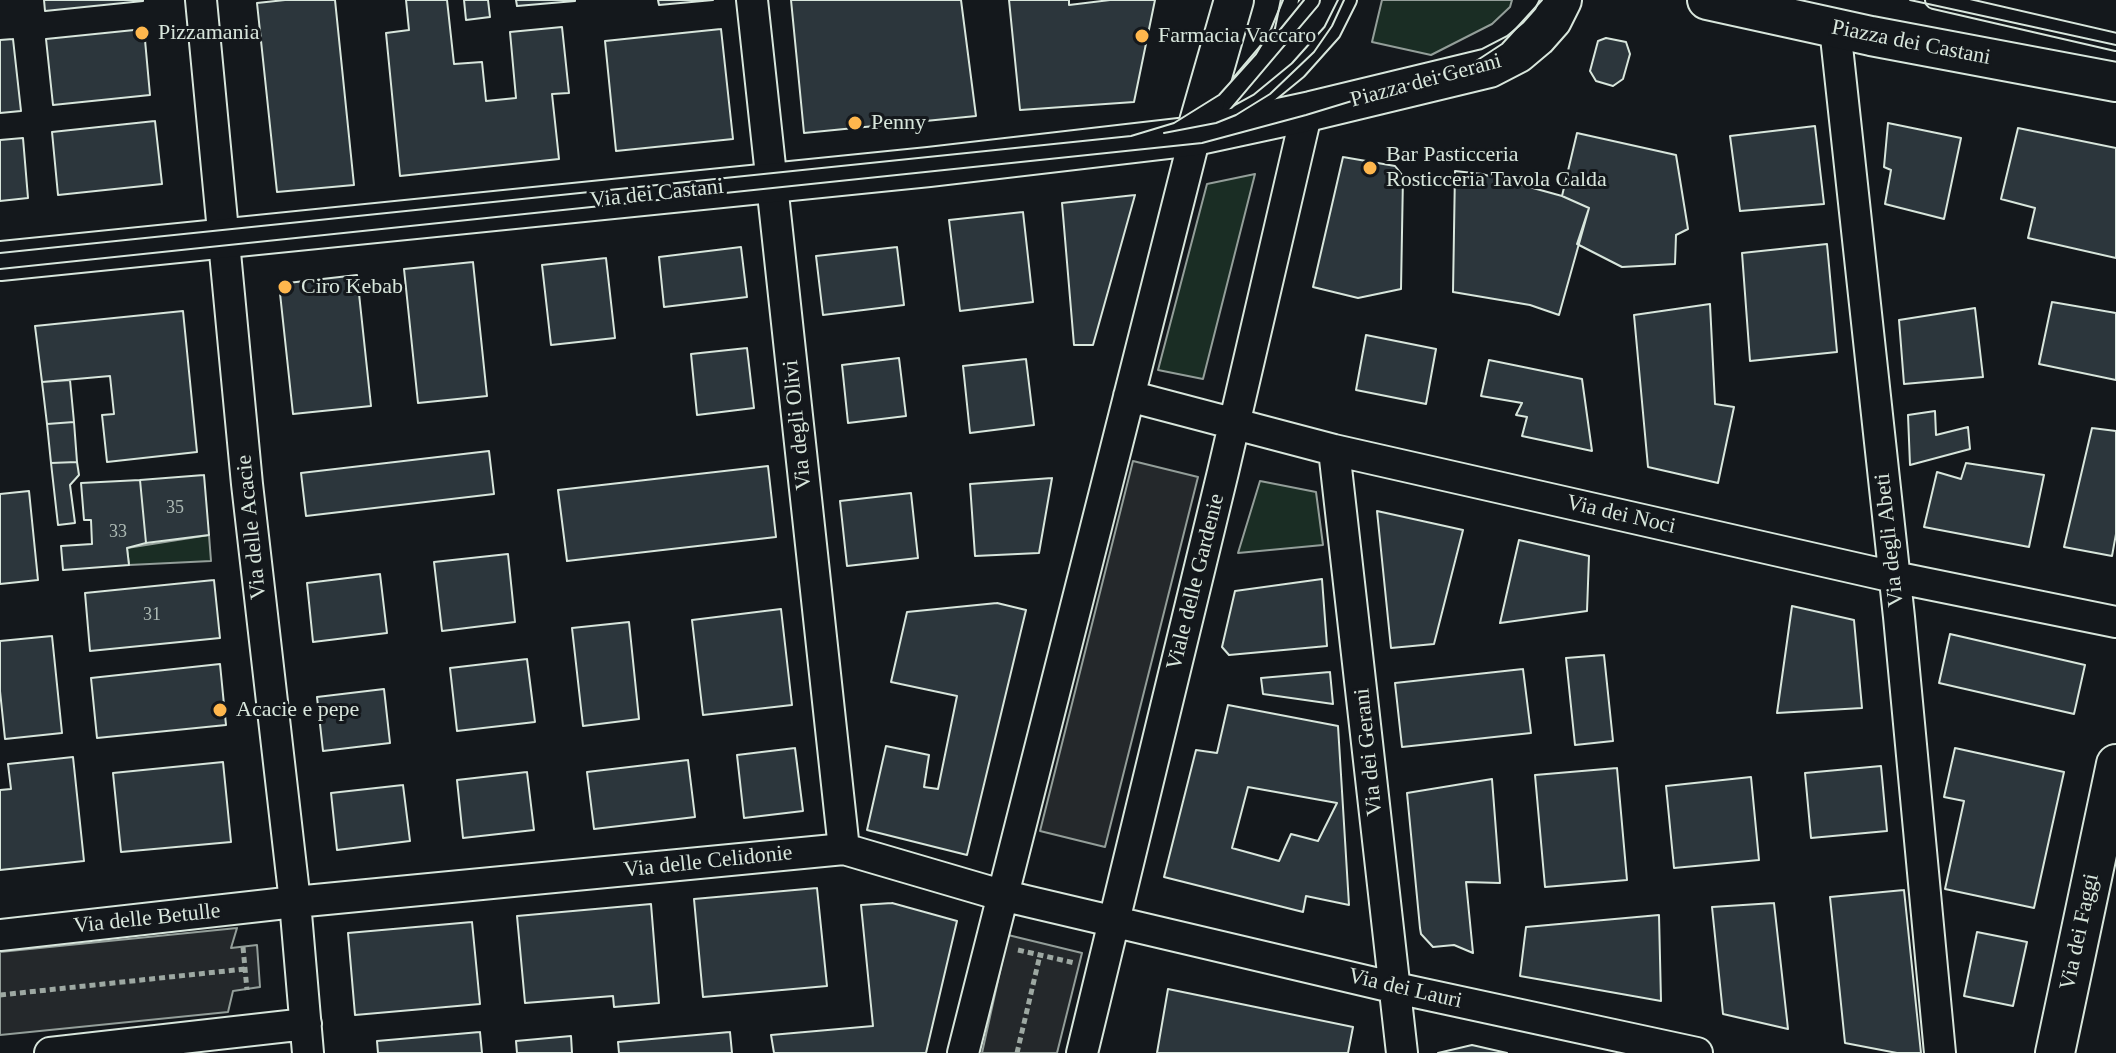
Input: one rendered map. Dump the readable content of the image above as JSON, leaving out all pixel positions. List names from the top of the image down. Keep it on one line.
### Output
{"streets":{"street":["Piazza dei Castani","Piazza dei Gerani","Via dei Castani","Via degli Olivi","Via dei Noci","Via delle Acacie","Via degli Abeti","Viale delle Gardenie","Via dei Gerani","Via delle Celidonie","Via delle Betulle","Via dei Faggi","Via dei Lauri"]},"crossings":[["Piazza dei Castani","Via degli Abeti"],["Piazza dei Gerani","Via dei Castani"],["Piazza dei Gerani","Viale delle Gardenie"],["Via dei Castani","Via degli Olivi"],["Via dei Castani","Via delle Acacie"],["Via dei Castani","Viale delle Gardenie"],["Via degli Olivi","Via delle Celidonie"],["Via dei Noci","Via degli Abeti"],["Via dei Noci","Viale delle Gardenie"],["Via dei Noci","Via dei Gerani"],["Via delle Acacie","Via delle Celidonie"],["Via delle Acacie","Via delle Betulle"],["Viale delle Gardenie","Via delle Celidonie"],["Viale delle Gardenie","Via dei Lauri"],["Via dei Gerani","Via dei Lauri"],["Via delle Celidonie","Via delle Betulle"],["Via delle Celidonie","Via dei Lauri"]],"places":["Pizzamania","Farmacia Vaccaro","Penny","Bar Pasticceria Rosticceria Tavola Calda","Ciro Kebab","Acacie e pepe"],"house_numbers":["35","33","31"]}
